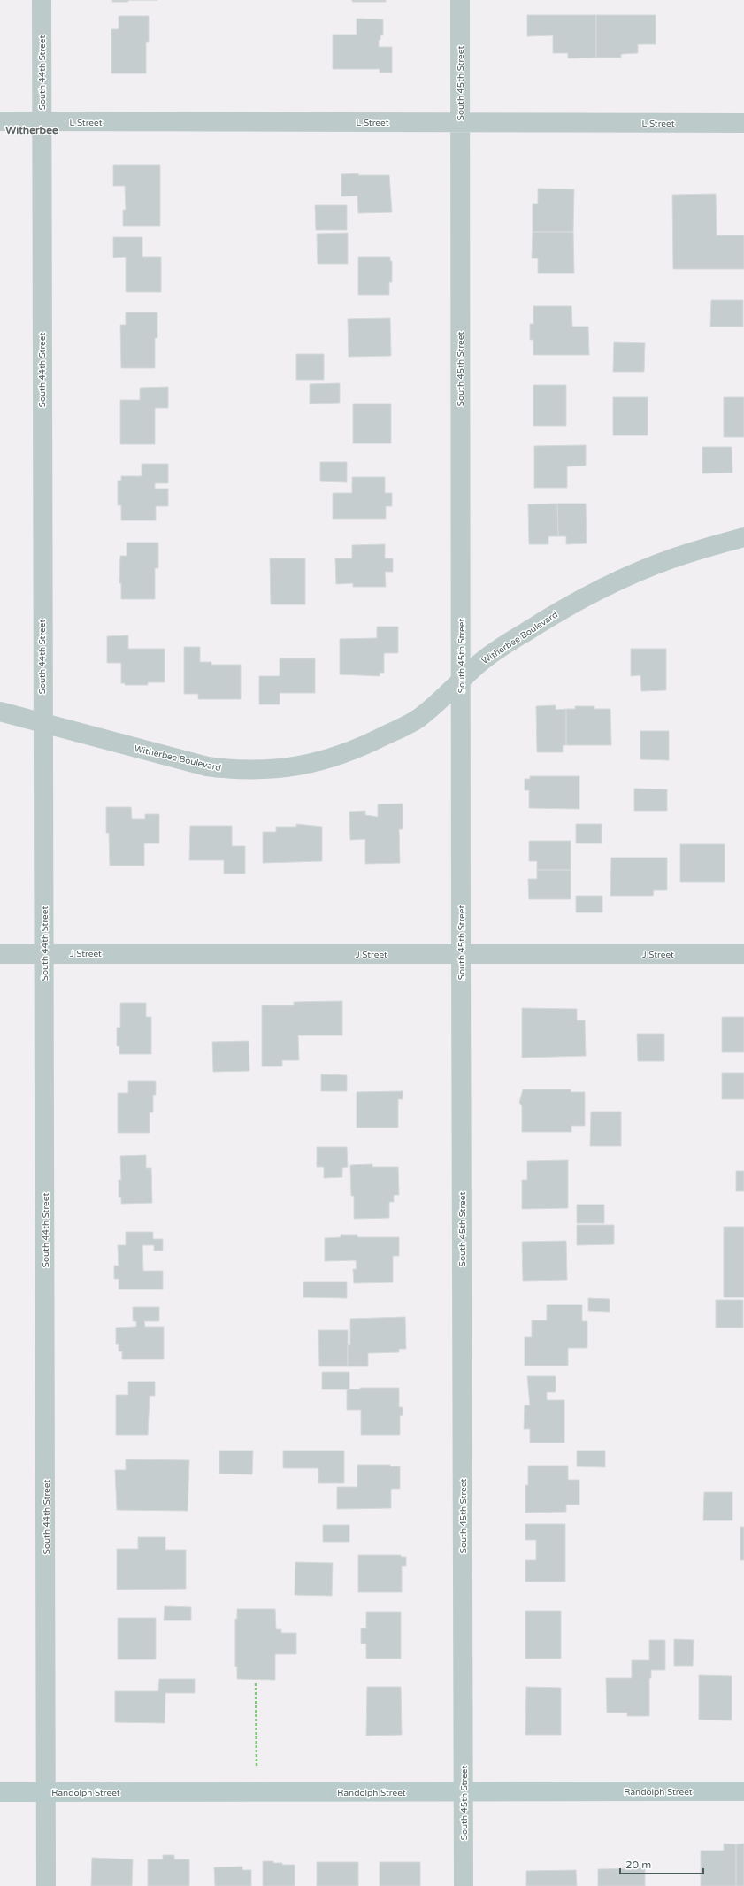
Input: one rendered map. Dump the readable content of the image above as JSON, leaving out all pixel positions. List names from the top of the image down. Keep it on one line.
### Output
{"streets":{"main road":["Randolph Street"],"street":["South 44th Street","South 45th Street","L Street","Witherbee Boulevard","J Street"]},"crossings":[["South 44th Street","L Street"],["South 44th Street","Witherbee Boulevard"],["South 44th Street","J Street"],["South 44th Street","Randolph Street"],["South 45th Street","L Street"],["South 45th Street","Witherbee Boulevard"],["South 45th Street","J Street"],["South 45th Street","Randolph Street"]],"districts":["Witherbee"],"scale_bar":"20 m"}
